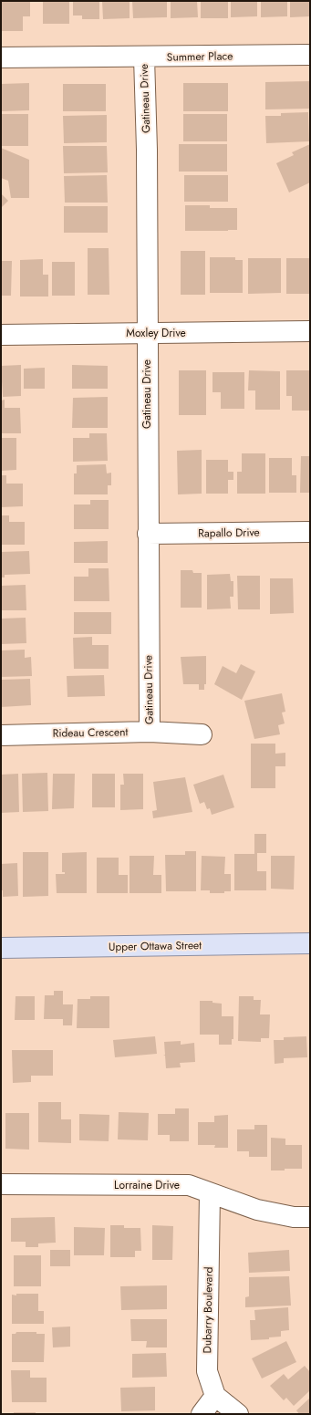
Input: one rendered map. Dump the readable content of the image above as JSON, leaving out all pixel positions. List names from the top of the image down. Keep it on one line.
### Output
{"streets":{"main road":["Upper Ottawa Street"],"street":["Summer Place","Gatineau Drive","Moxley Drive","Rapallo Drive","Rideau Crescent","Lorraine Drive","Dubarry Boulevard"]},"crossings":[["Summer Place","Gatineau Drive"],["Gatineau Drive","Moxley Drive"],["Gatineau Drive","Rapallo Drive"],["Gatineau Drive","Rideau Crescent"],["Lorraine Drive","Dubarry Boulevard"]]}
